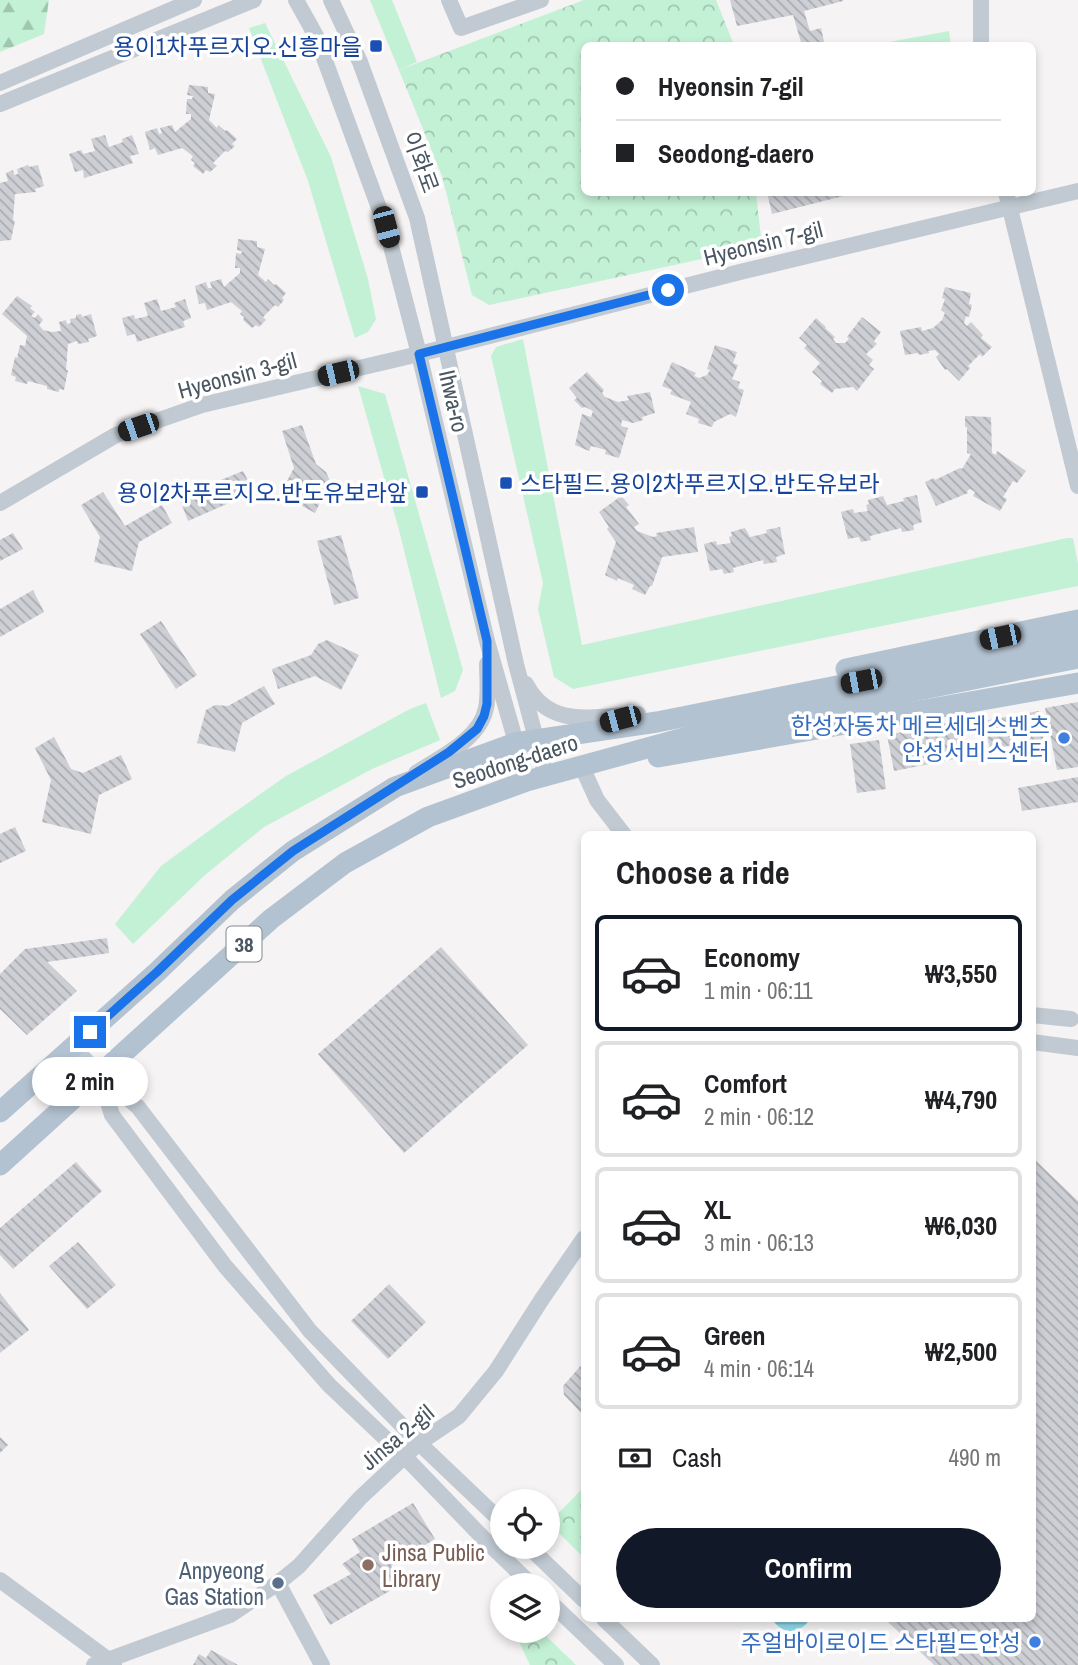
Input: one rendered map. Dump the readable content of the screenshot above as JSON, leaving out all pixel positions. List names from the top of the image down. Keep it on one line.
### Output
{"streets":{"main road":["Seodong-daero","38"],"street":["이화로","Hyeonsin 7-gil","Hyeonsin 3-gil","Ihwa-ro","Jinsa 2-gil"]},"crossings":[["이화로","Hyeonsin 7-gil"],["Hyeonsin 7-gil","Hyeonsin 3-gil"],["Hyeonsin 7-gil","Ihwa-ro"],["Hyeonsin 3-gil","Ihwa-ro"],["Ihwa-ro","Seodong-daero"]],"places":{"transit":["용이1차푸르지오.신흥마을","스타필드.용이2차푸르지오.반도유보라","용이2차푸르지오.반도유보라앞"],"other":["한성자동차 메르세데스벤츠 안성서비스센터","Jinsa Public Library","Anpyeong Gas Station","주얼바이로이드 스타필드안성"]},"page":{"banner":["Hyeonsin 7-gil","Seodong-daero"],"heading":"Choose a ride","list":[{"name":"Economy","note":"1 min · 06:11","value":"₩3,550"},{"name":"Comfort","note":"2 min · 06:12","value":"₩4,790"},{"name":"XL","note":"3 min · 06:13","value":"₩6,030"},{"name":"Green","note":"4 min · 06:14","value":"₩2,500"}],"bubble":"2 min","pay":["Cash","490 m"],"buttons":"Confirm"}}
